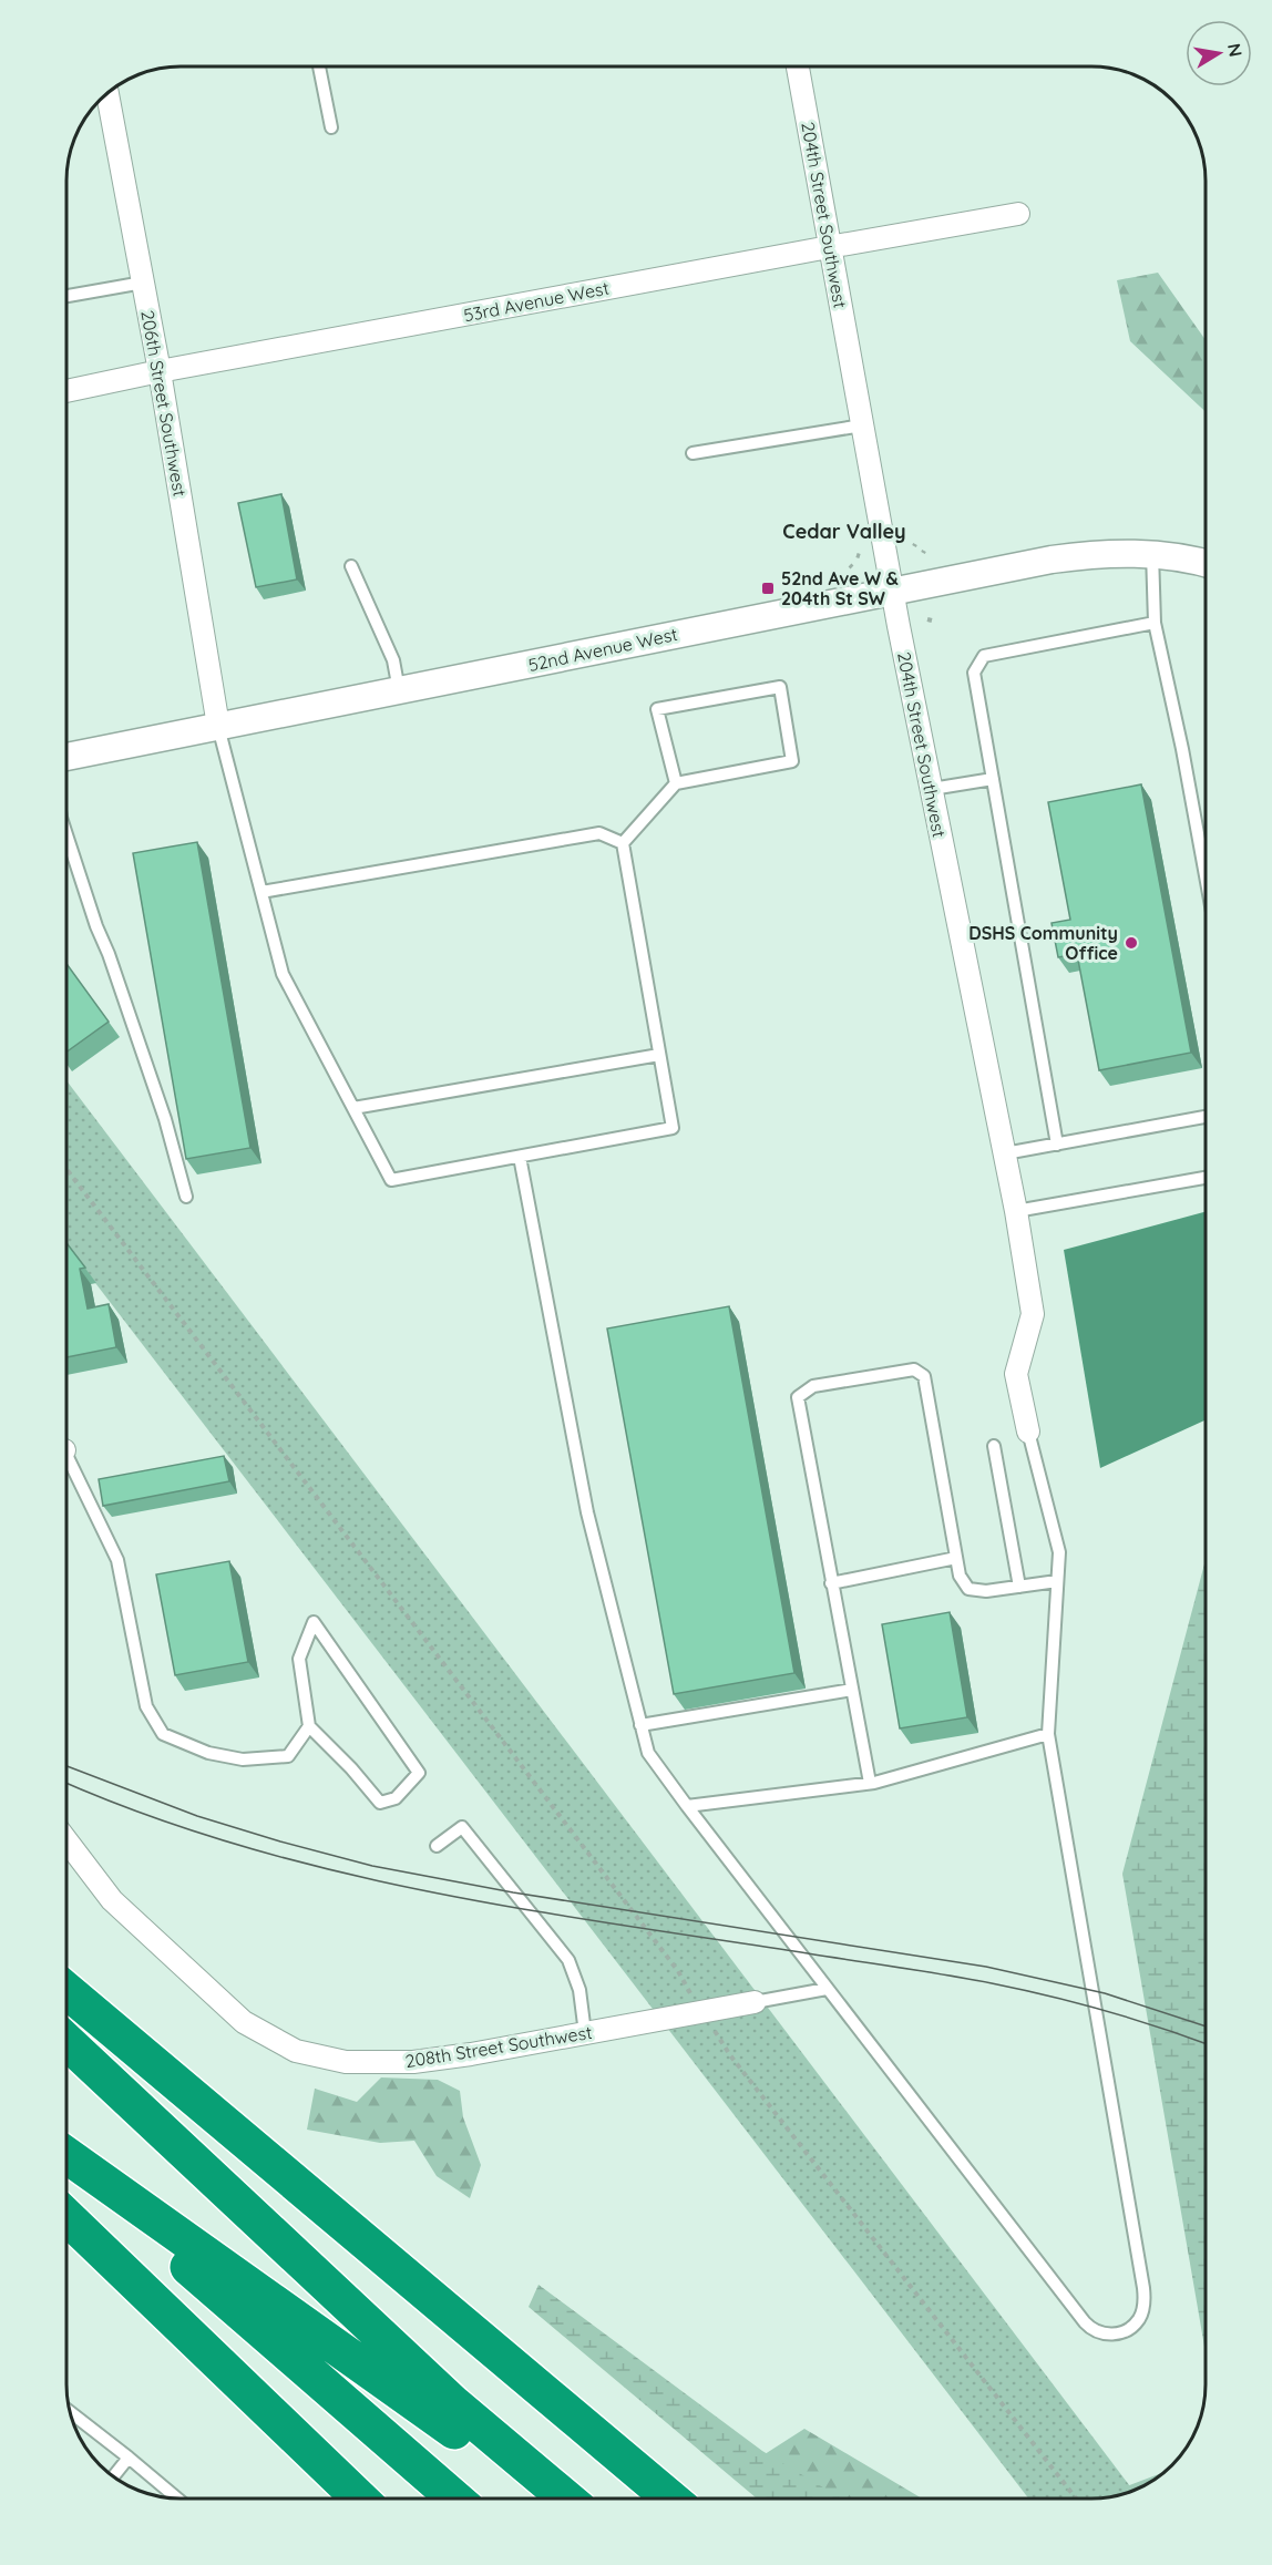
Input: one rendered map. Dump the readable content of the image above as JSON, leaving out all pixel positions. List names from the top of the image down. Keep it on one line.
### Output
{"streets":{"street":["204th Street Southwest","53rd Avenue West","206th Street Southwest","52nd Avenue West","208th Street Southwest"]},"crossings":[["204th Street Southwest","53rd Avenue West"],["204th Street Southwest","52nd Avenue West"],["53rd Avenue West","206th Street Southwest"],["206th Street Southwest","52nd Avenue West"]],"districts":["Cedar Valley"],"places":{"transit":["52nd Ave W & 204th St SW"],"other":["DSHS Community Office"]},"north":"right"}
